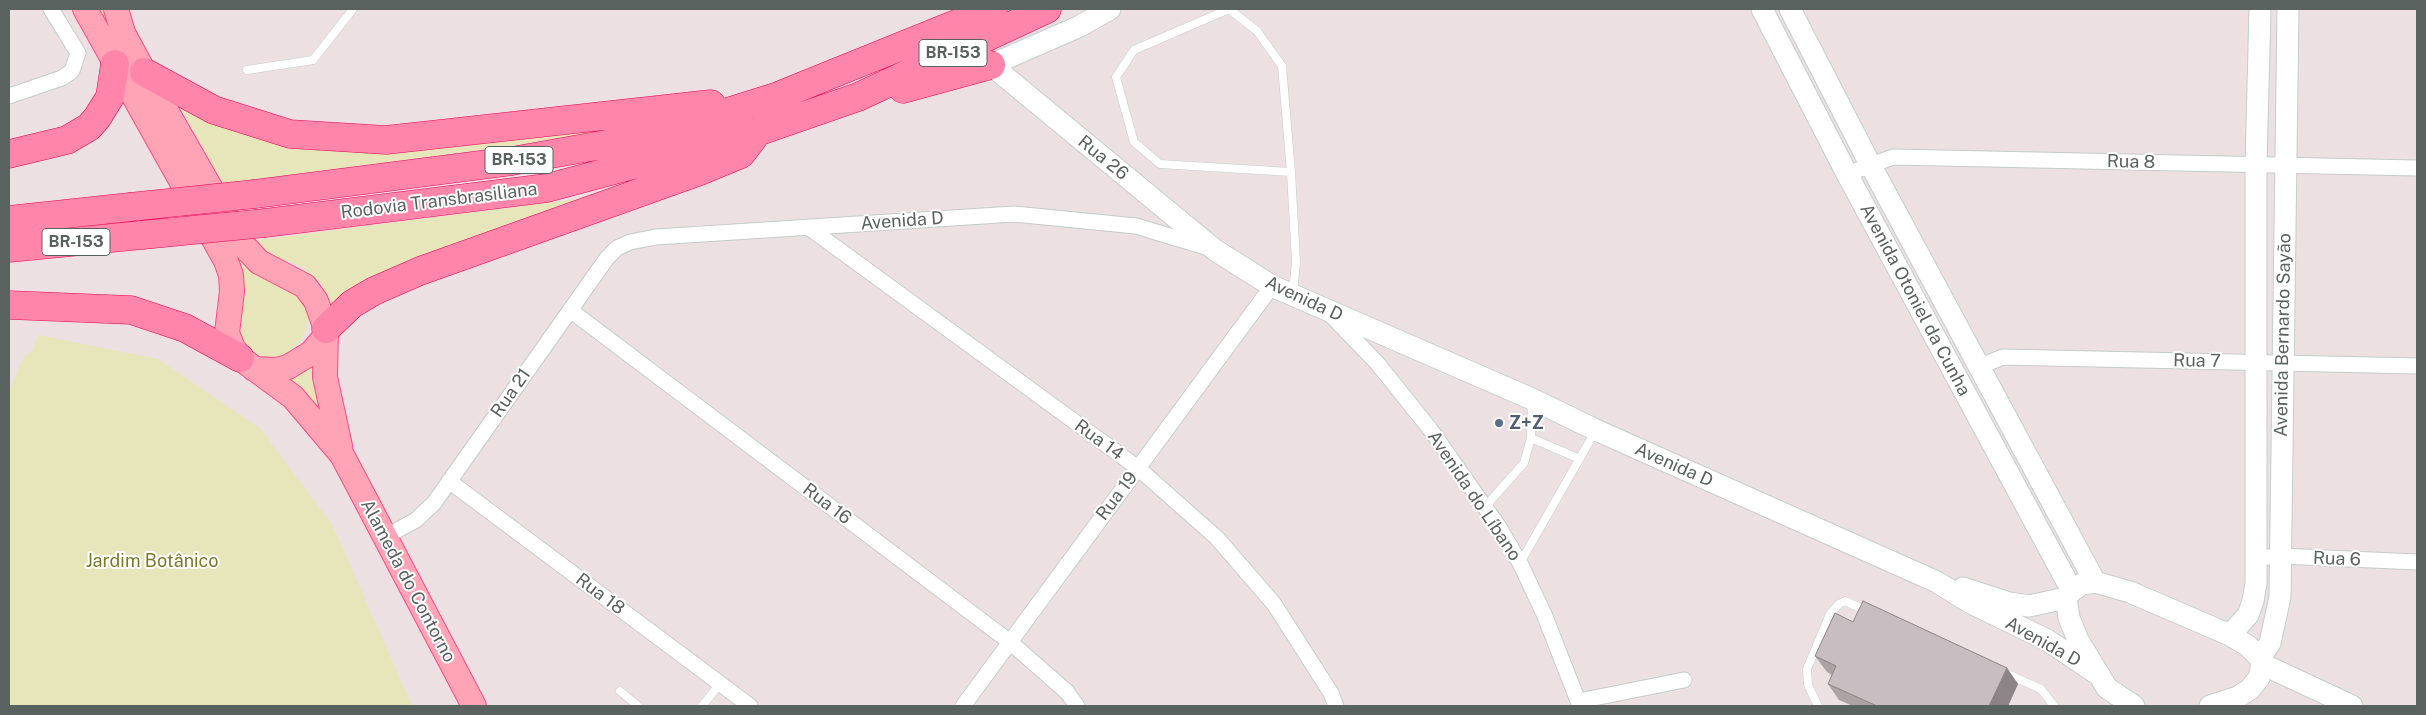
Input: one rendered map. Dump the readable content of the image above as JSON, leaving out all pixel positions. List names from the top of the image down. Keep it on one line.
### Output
{"streets":{"highway":["BR-153","Rodovia Transbrasiliana"],"main road":["Alameda do Contorno"],"street":["Rua 26","Rua 8","Avenida D","Avenida Otoniel da Cunha","Avenida Bernardo Sayão","Rua 7","Rua 21","Rua 14","Rua 19","Avenida do Líbano","Rua 16","Rua 6","Rua 18"]},"crossings":[["Rua 26","Avenida D"],["Rua 8","Avenida Otoniel da Cunha"],["Rua 8","Avenida Bernardo Sayão"],["Avenida D","Avenida Otoniel da Cunha"],["Avenida D","Rua 21"],["Avenida D","Rua 14"],["Avenida D","Rua 19"],["Avenida D","Avenida do Líbano"],["Avenida Otoniel da Cunha","Rua 7"],["Avenida Bernardo Sayão","Rua 7"],["Avenida Bernardo Sayão","Rua 6"],["Rua 21","Rua 16"],["Rua 21","Alameda do Contorno"],["Rua 21","Rua 18"],["Rua 14","Rua 19"],["Rua 19","Rua 16"]],"parks":["Jardim Botânico"],"places":["Z+Z"]}
